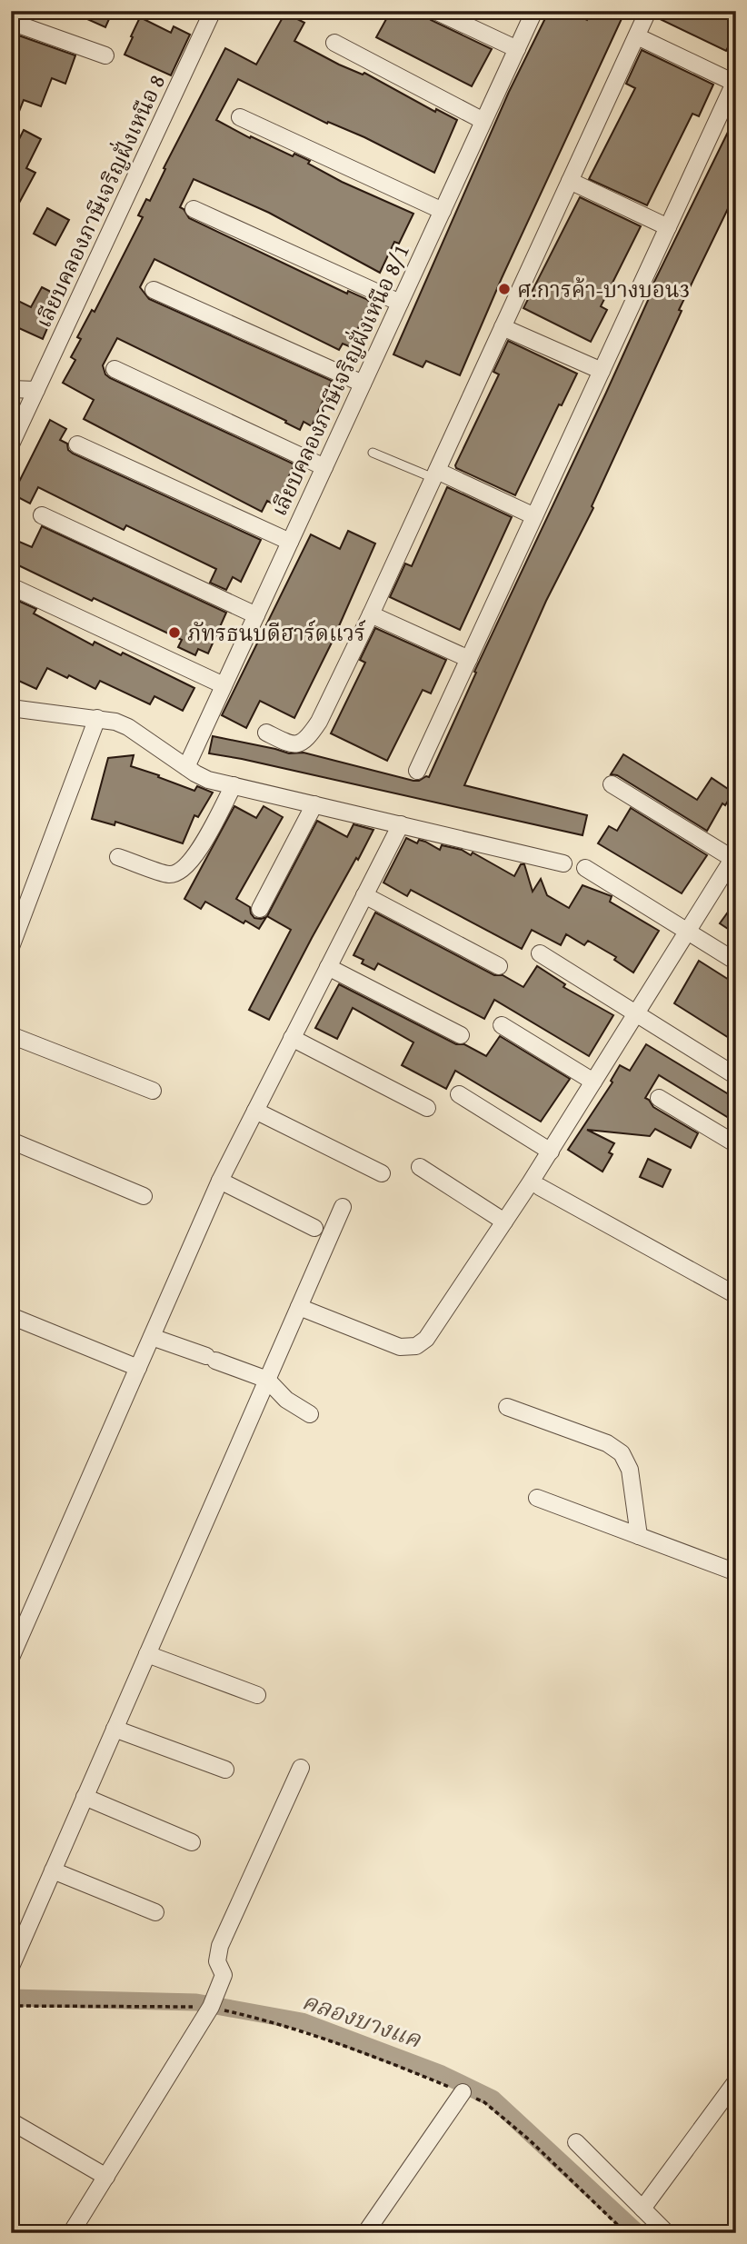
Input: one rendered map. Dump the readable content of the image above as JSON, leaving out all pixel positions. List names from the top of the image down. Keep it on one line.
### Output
{"streets":{"street":["เลียบคลองภาษีเจริญฝั่งเหนือ 8","เลียบคลองภาษีเจริญฝั่งเหนือ 8/1"]},"water":["คลองบางแค"],"places":["ศ.การค้า-บางบอน3","ภัทรธนบดีฮาร์ดแวร์"]}
